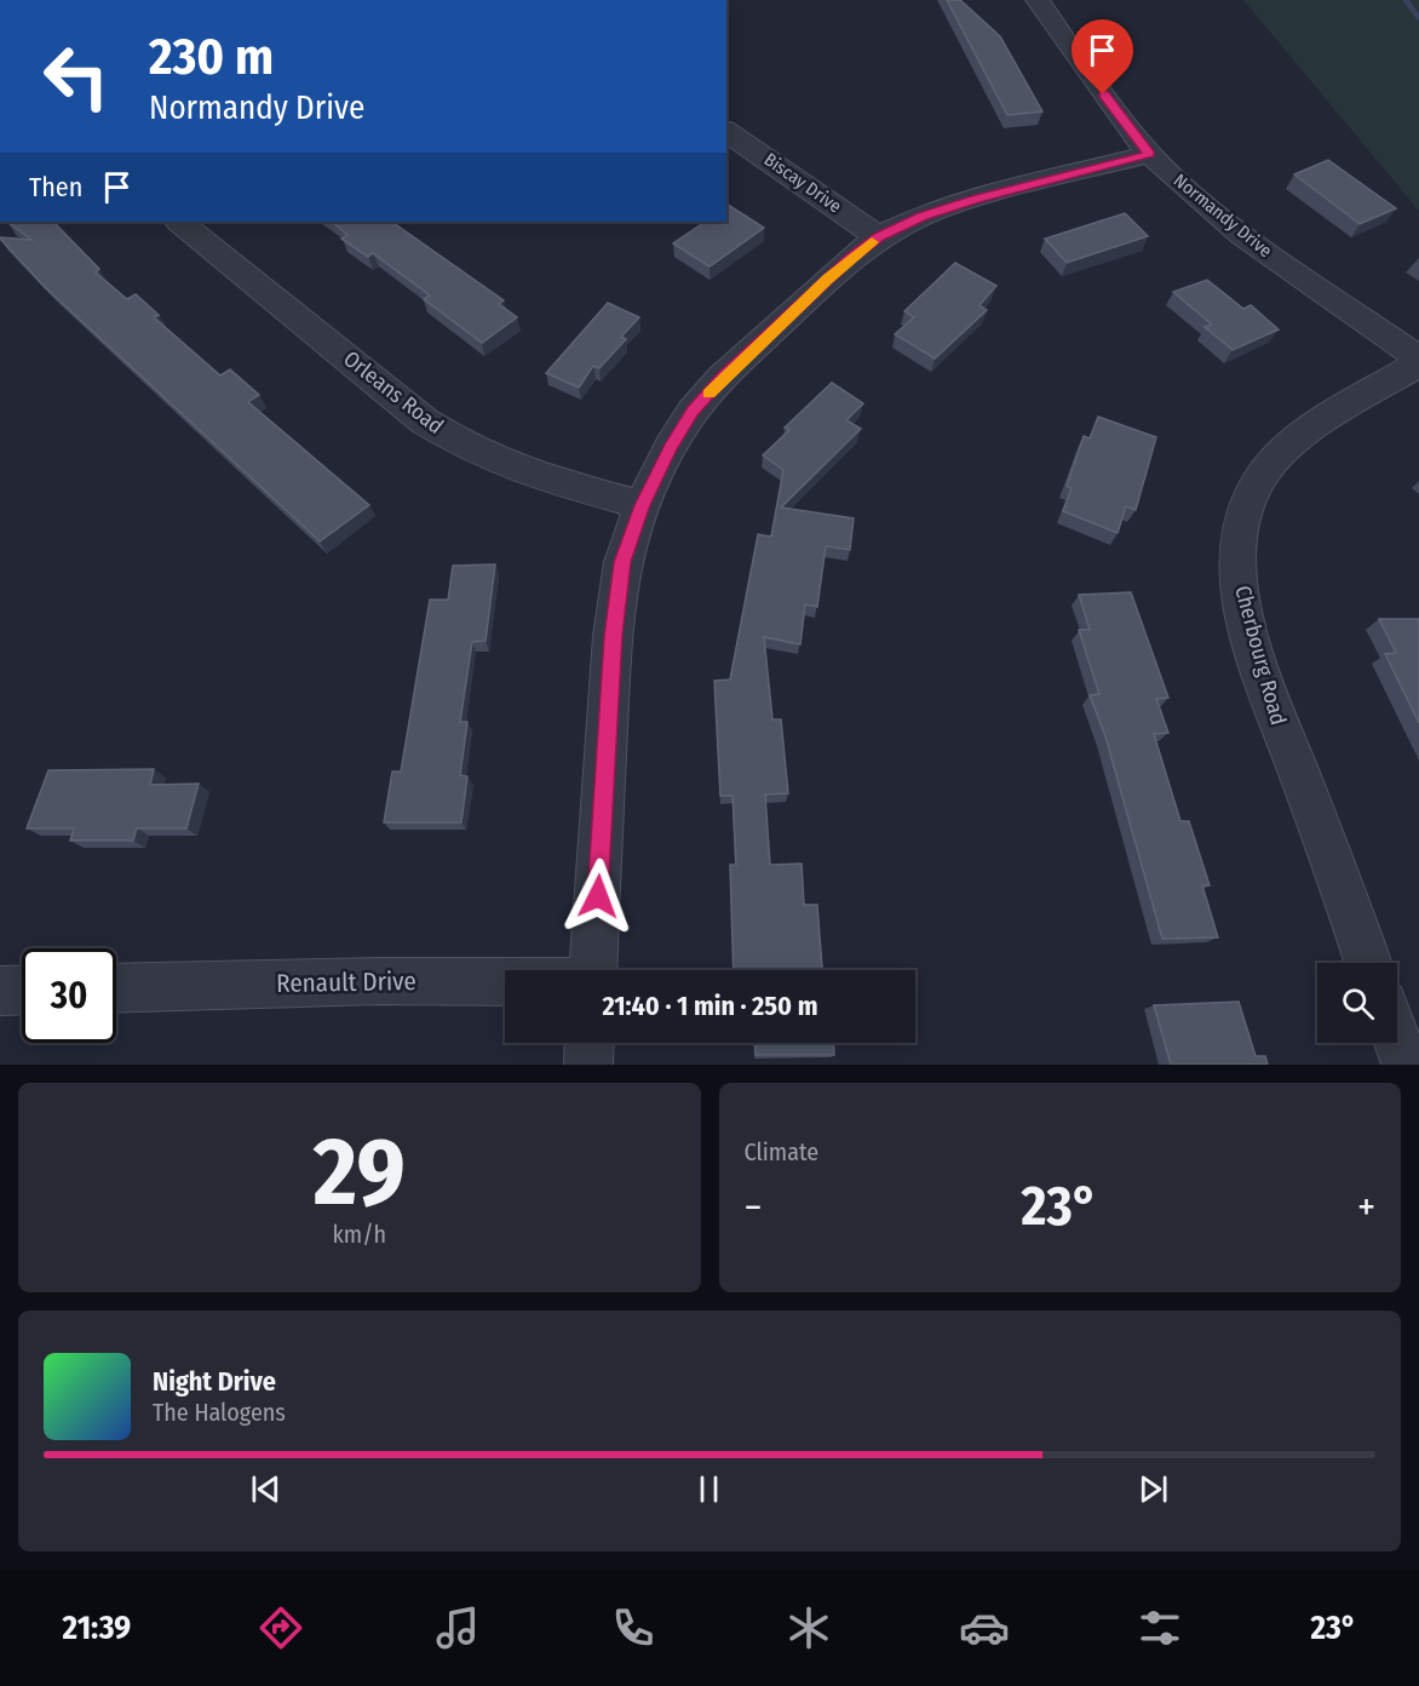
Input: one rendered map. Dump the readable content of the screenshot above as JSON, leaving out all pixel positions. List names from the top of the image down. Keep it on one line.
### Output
{"streets":{"street":["Biscay Drive","Normandy Drive","Orleans Road","Cherbourg Road","Renault Drive"]},"crossings":[["Normandy Drive","Cherbourg Road"]],"page":{"turn":["230 m","Normandy Drive"],"then":"Then","limit":"30","trip":"21:40 · 1 min · 250 m","tile":[["29","km/h"],"Climate"],"heat":["−","23°","+"],"song":["Night Drive","The Halogens"],"tabs":["21:39","23°"]}}
